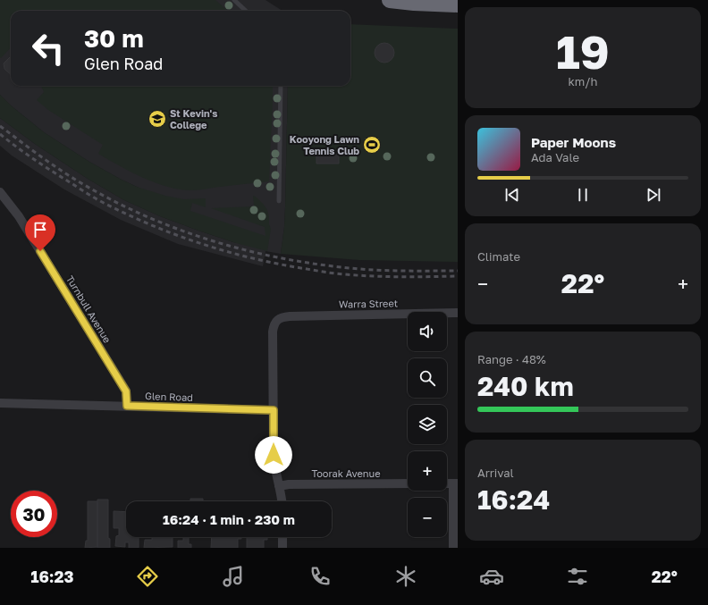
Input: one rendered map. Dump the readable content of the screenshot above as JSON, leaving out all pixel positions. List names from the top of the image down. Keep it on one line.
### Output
{"streets":{"street":["Warra Street","Turnbull Avenue","Glen Road","Toorak Avenue"]},"crossings":[["Warra Street","Glen Road"],["Turnbull Avenue","Glen Road"]],"places":{"school or university":["St Kevin's College"],"sports":["Kooyong Lawn Tennis Club"]},"page":{"tile":[["19","km/h"],"Climate",["Range · 48%","240 km"],["Arrival","16:24"]],"turn":["30 m","Glen Road"],"song":["Paper Moons","Ada Vale"],"heat":["−","22°","+"],"map_buttons":["+","−"],"limit":"30","trip":"16:24 · 1 min · 230 m","tabs":["16:23","22°"]}}
